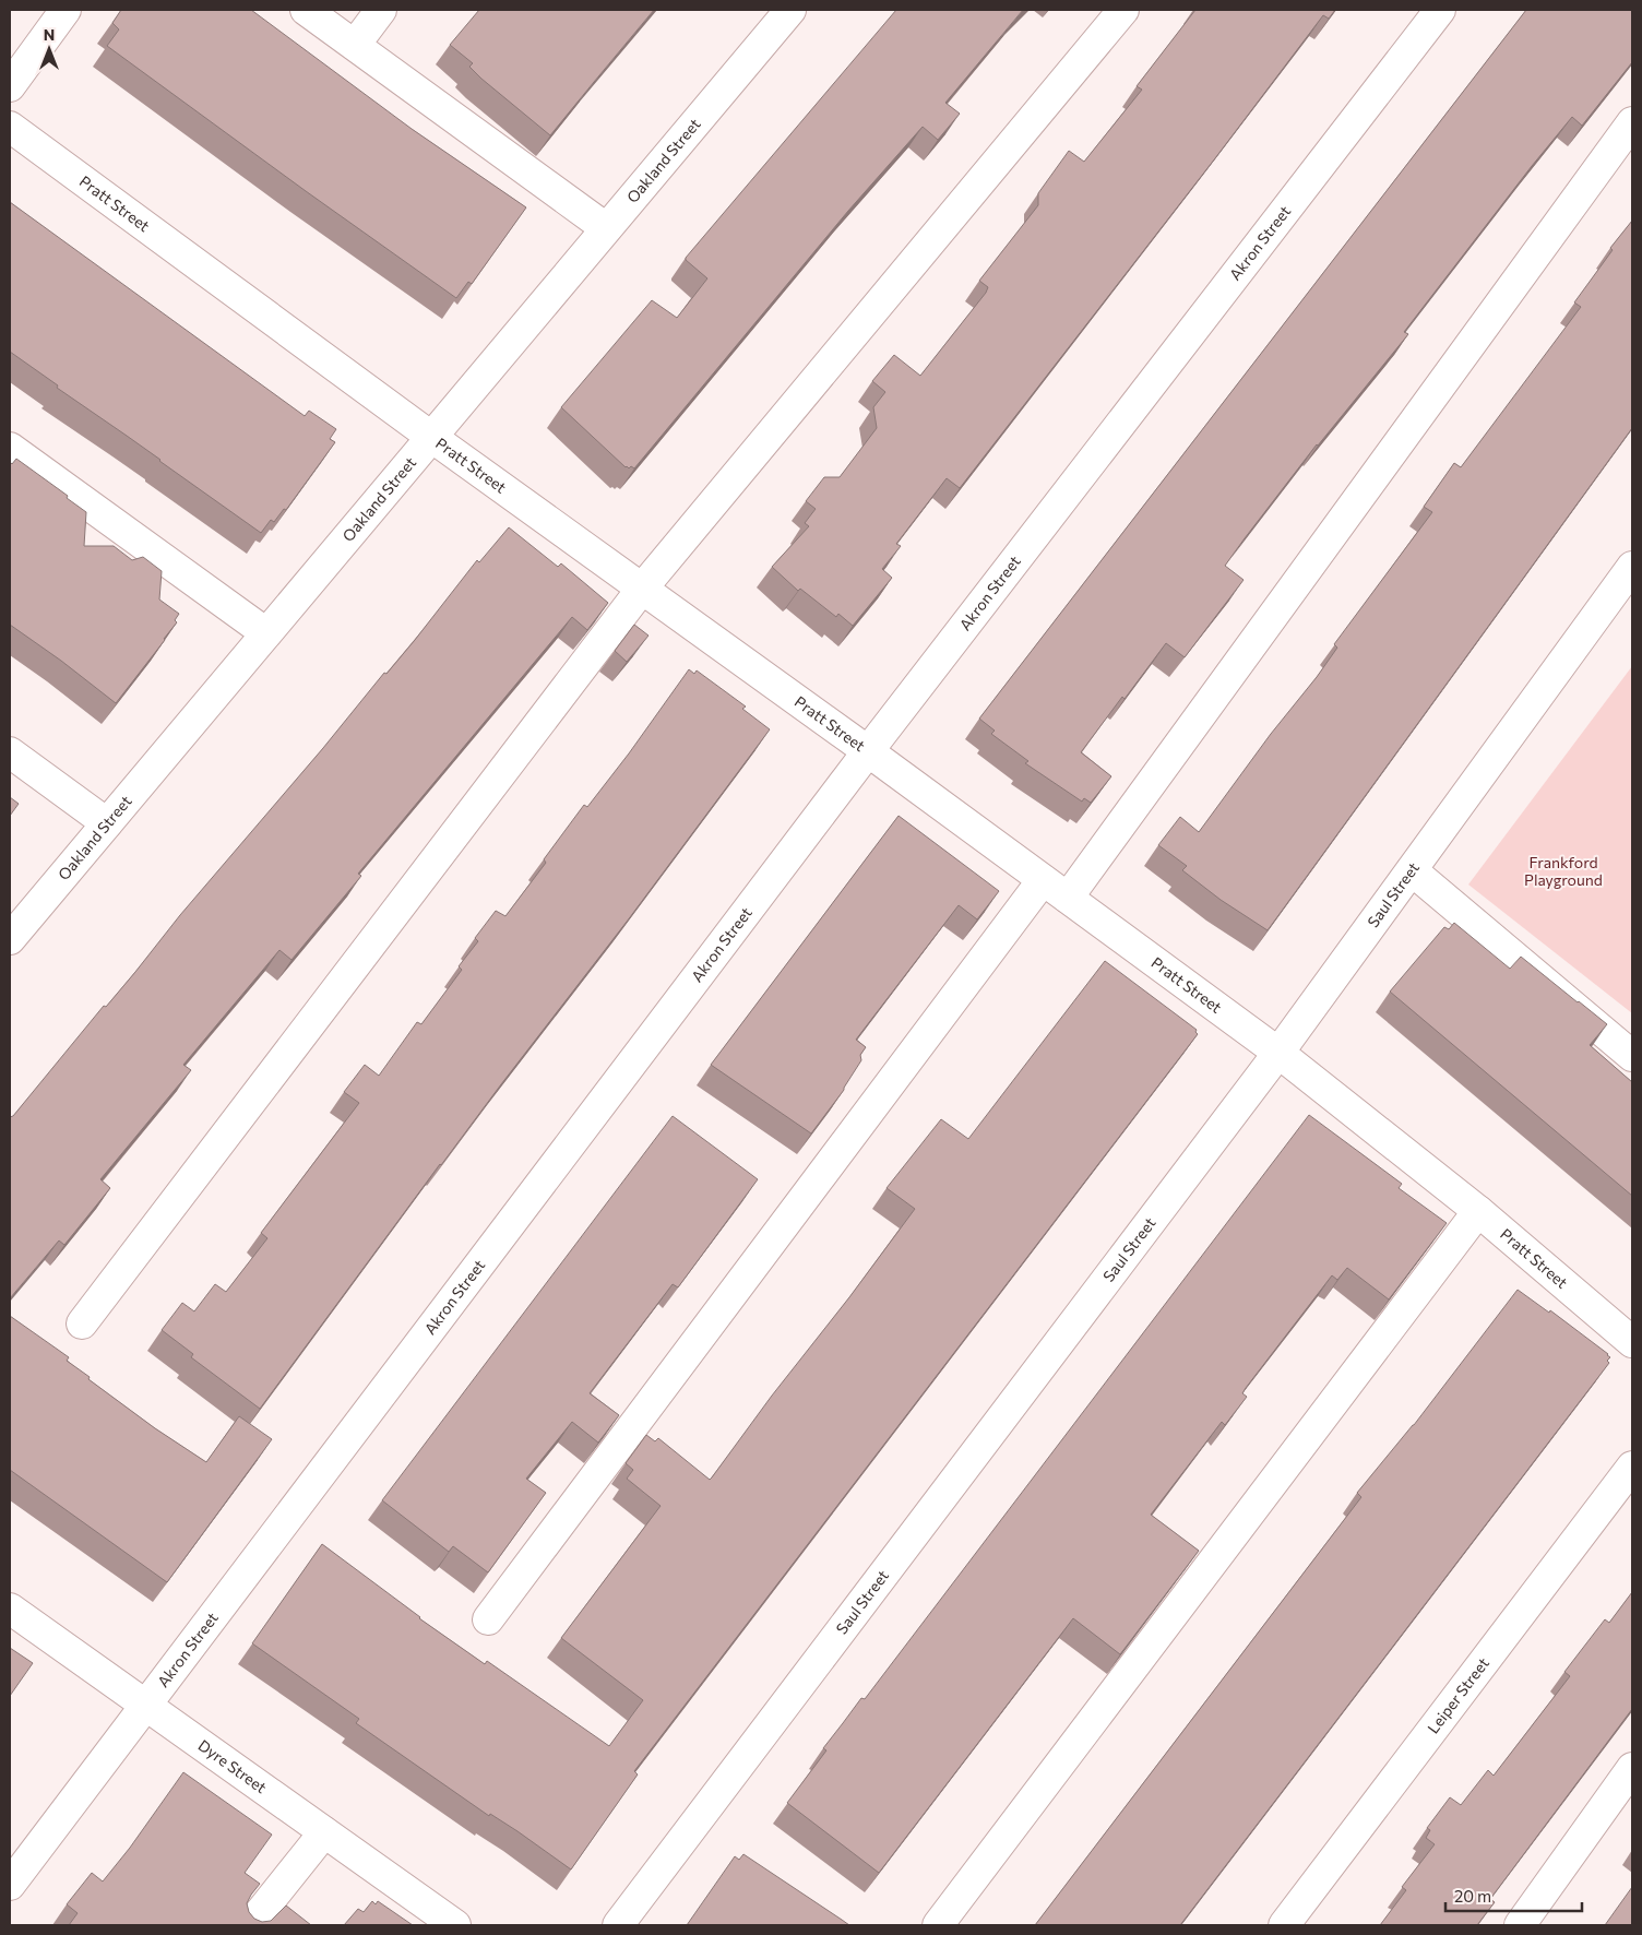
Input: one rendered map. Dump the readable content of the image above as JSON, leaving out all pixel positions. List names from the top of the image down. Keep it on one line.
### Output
{"streets":{"street":["Oakland Street","Pratt Street","Akron Street","Saul Street","Leiper Street","Dyre Street"]},"crossings":[["Oakland Street","Pratt Street"],["Pratt Street","Akron Street"],["Pratt Street","Saul Street"],["Akron Street","Dyre Street"]],"parks":["Frankford Playground"],"scale_bar":"20 m","north":"top"}
